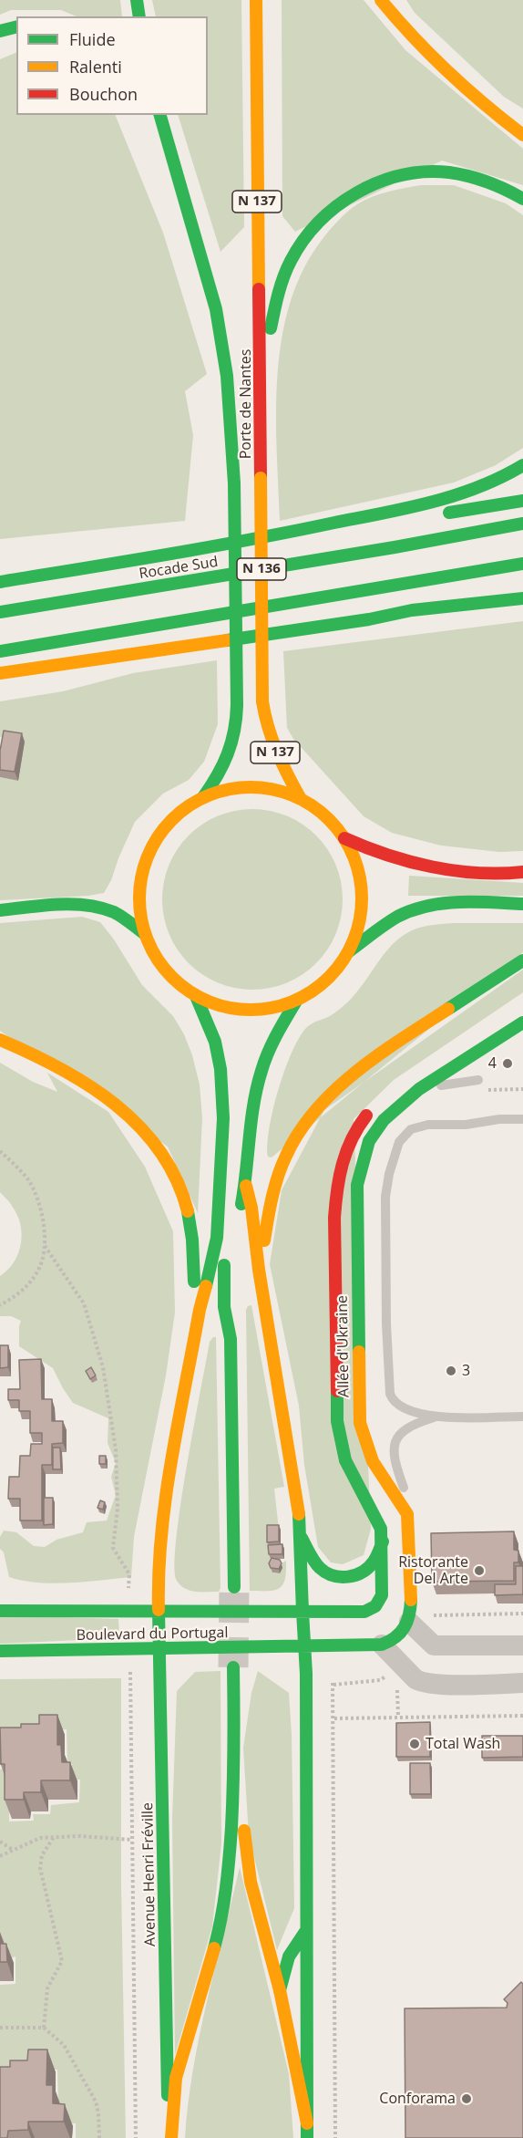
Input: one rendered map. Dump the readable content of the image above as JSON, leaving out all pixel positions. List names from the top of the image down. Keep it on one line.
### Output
{"streets":{"main road":["N 137","Porte de Nantes","Rocade Sud","N 136","Allée d'Ukraine","Boulevard du Portugal","Avenue Henri Fréville"]},"crossings":[["Allée d'Ukraine","Boulevard du Portugal"],["Boulevard du Portugal","Avenue Henri Fréville"]],"places":["4","3","Ristorante Del Arte","Total Wash","Conforama"],"legend":["Fluide","Ralenti","Bouchon"]}
